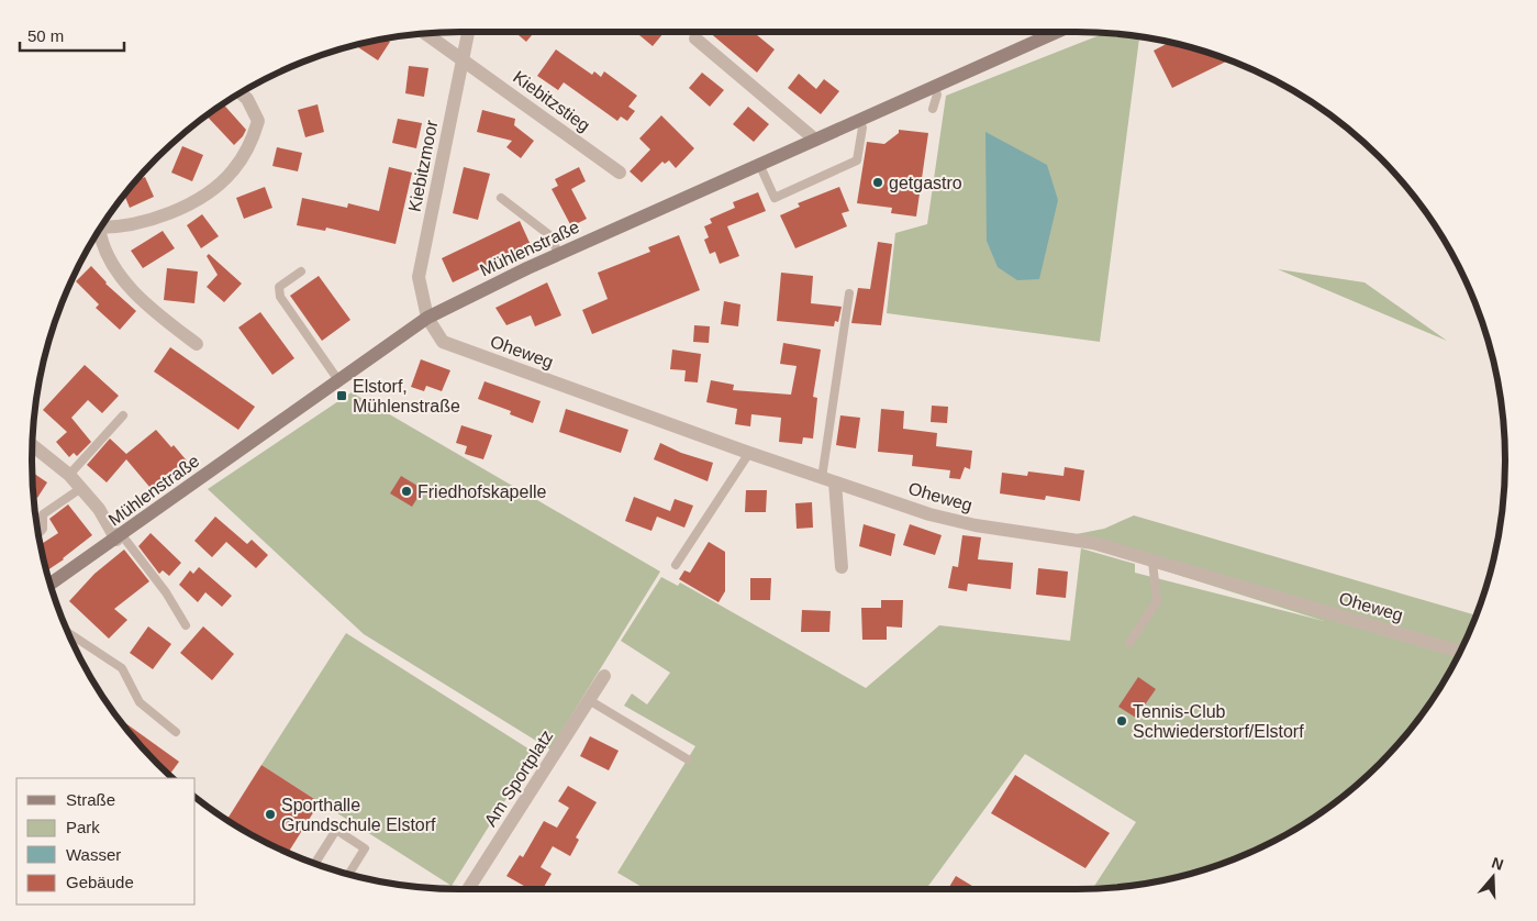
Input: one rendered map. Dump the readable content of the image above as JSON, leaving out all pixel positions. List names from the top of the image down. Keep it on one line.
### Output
{"streets":{"main road":["Mühlenstraße"],"street":["Kiebitzstieg","Kiebitzmoor","Oheweg","Am Sportplatz"]},"crossings":[["Kiebitzstieg","Kiebitzmoor"],["Kiebitzmoor","Mühlenstraße"],["Kiebitzmoor","Oheweg"],["Mühlenstraße","Oheweg"]],"places":{"other":["getgastro","Friedhofskapelle","Tennis-Club Schwiederstorf/Elstorf","Sporthalle Grundschule Elstorf"],"transit":["Elstorf, Mühlenstraße"]},"legend":["Straße","Park","Wasser","Gebäude"],"scale_bar":"50 m","north":"top"}
